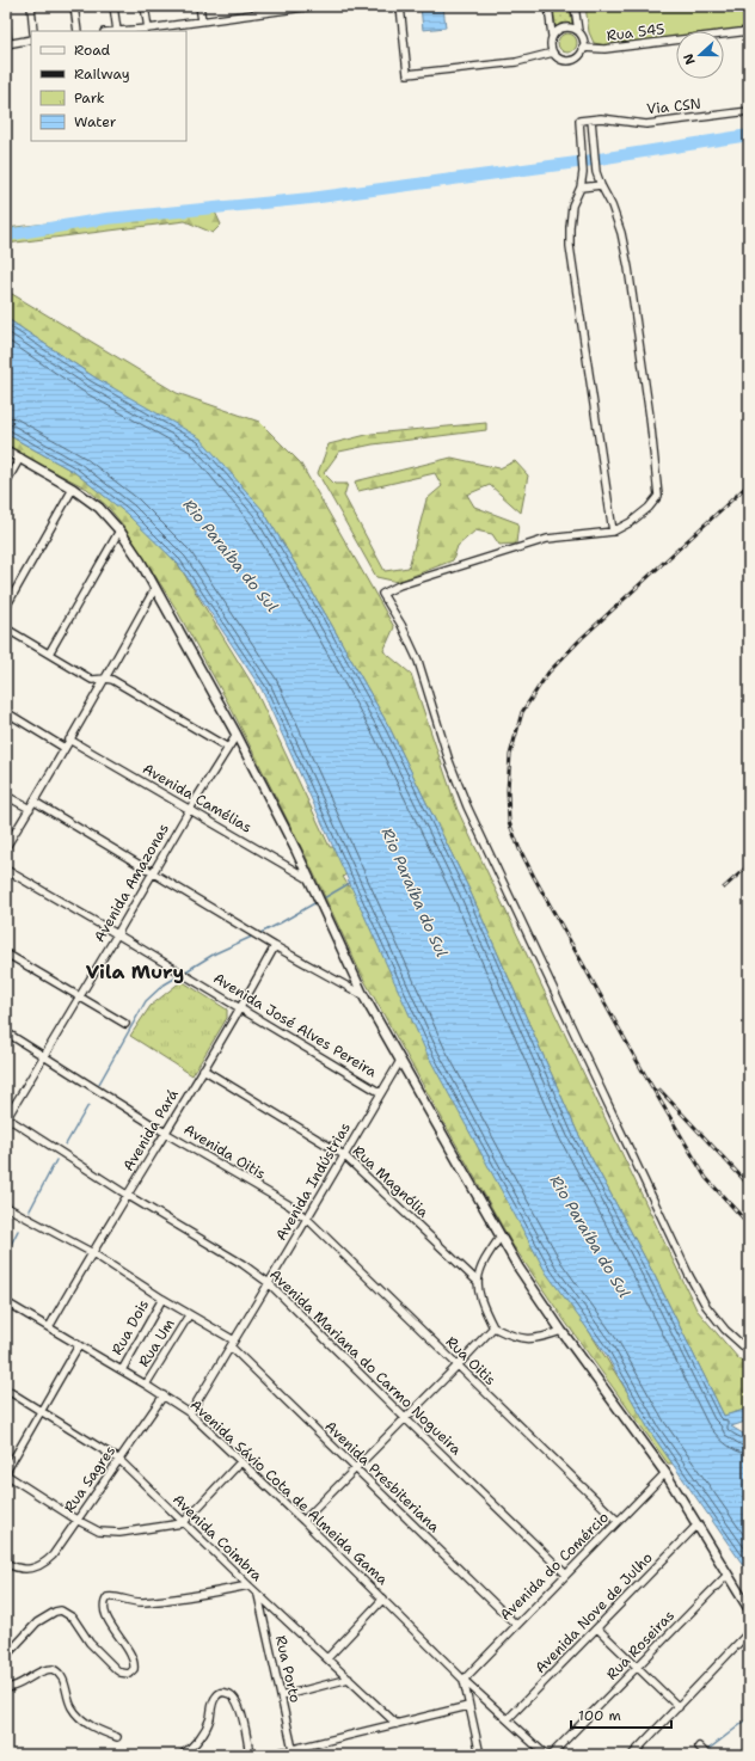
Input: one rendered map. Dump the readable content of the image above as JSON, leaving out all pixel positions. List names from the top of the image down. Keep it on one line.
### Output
{"streets":{"street":["Rua 545","Via CSN","Avenida Camélias","Avenida Amazonas","Avenida José Alves Pereira","Avenida Pará","Avenida Oitis","Avenida Indústrias","Rua Magnólia","Rua Dois","Rua Um","Rua Oitis","Avenida Mariana do Carmo Nogueira","Avenida Presbiteriana","Rua Sagres","Avenida Sávio Cota de Almeida Gama","Avenida Coimbra","Avenida do Comércio","Avenida Nove de Julho","Rua Roseiras","Rua Porto"]},"crossings":[["Avenida Camélias","Avenida Amazonas"],["Avenida Amazonas","Avenida José Alves Pereira"],["Avenida Amazonas","Avenida Oitis"],["Avenida Amazonas","Avenida Mariana do Carmo Nogueira"],["Avenida José Alves Pereira","Avenida Pará"],["Avenida José Alves Pereira","Avenida Indústrias"],["Avenida Pará","Avenida Oitis"],["Avenida Pará","Rua Magnólia"],["Avenida Pará","Avenida Mariana do Carmo Nogueira"],["Avenida Pará","Avenida Presbiteriana"],["Avenida Pará","Avenida Sávio Cota de Almeida Gama"],["Avenida Oitis","Avenida Indústrias"],["Avenida Oitis","Rua Oitis"],["Avenida Indústrias","Rua Magnólia"],["Avenida Indústrias","Rua Oitis"],["Avenida Indústrias","Avenida Mariana do Carmo Nogueira"],["Avenida Indústrias","Avenida Presbiteriana"],["Avenida Indústrias","Avenida Sávio Cota de Almeida Gama"],["Rua Dois","Avenida Presbiteriana"],["Rua Dois","Avenida Sávio Cota de Almeida Gama"],["Rua Um","Avenida Presbiteriana"],["Rua Um","Avenida Sávio Cota de Almeida Gama"],["Rua Oitis","Avenida do Comércio"],["Avenida Mariana do Carmo Nogueira","Avenida do Comércio"],["Avenida Presbiteriana","Avenida do Comércio"],["Rua Sagres","Avenida Sávio Cota de Almeida Gama"],["Rua Sagres","Avenida Coimbra"],["Avenida Sávio Cota de Almeida Gama","Avenida do Comércio"],["Avenida Sávio Cota de Almeida Gama","Avenida Nove de Julho"],["Avenida Coimbra","Rua Porto"]],"districts":["Vila Mury"],"water":["Rio Paraíba do Sul"],"legend":["Road","Railway","Park","Water"],"scale_bar":"100 m","north":"left"}
